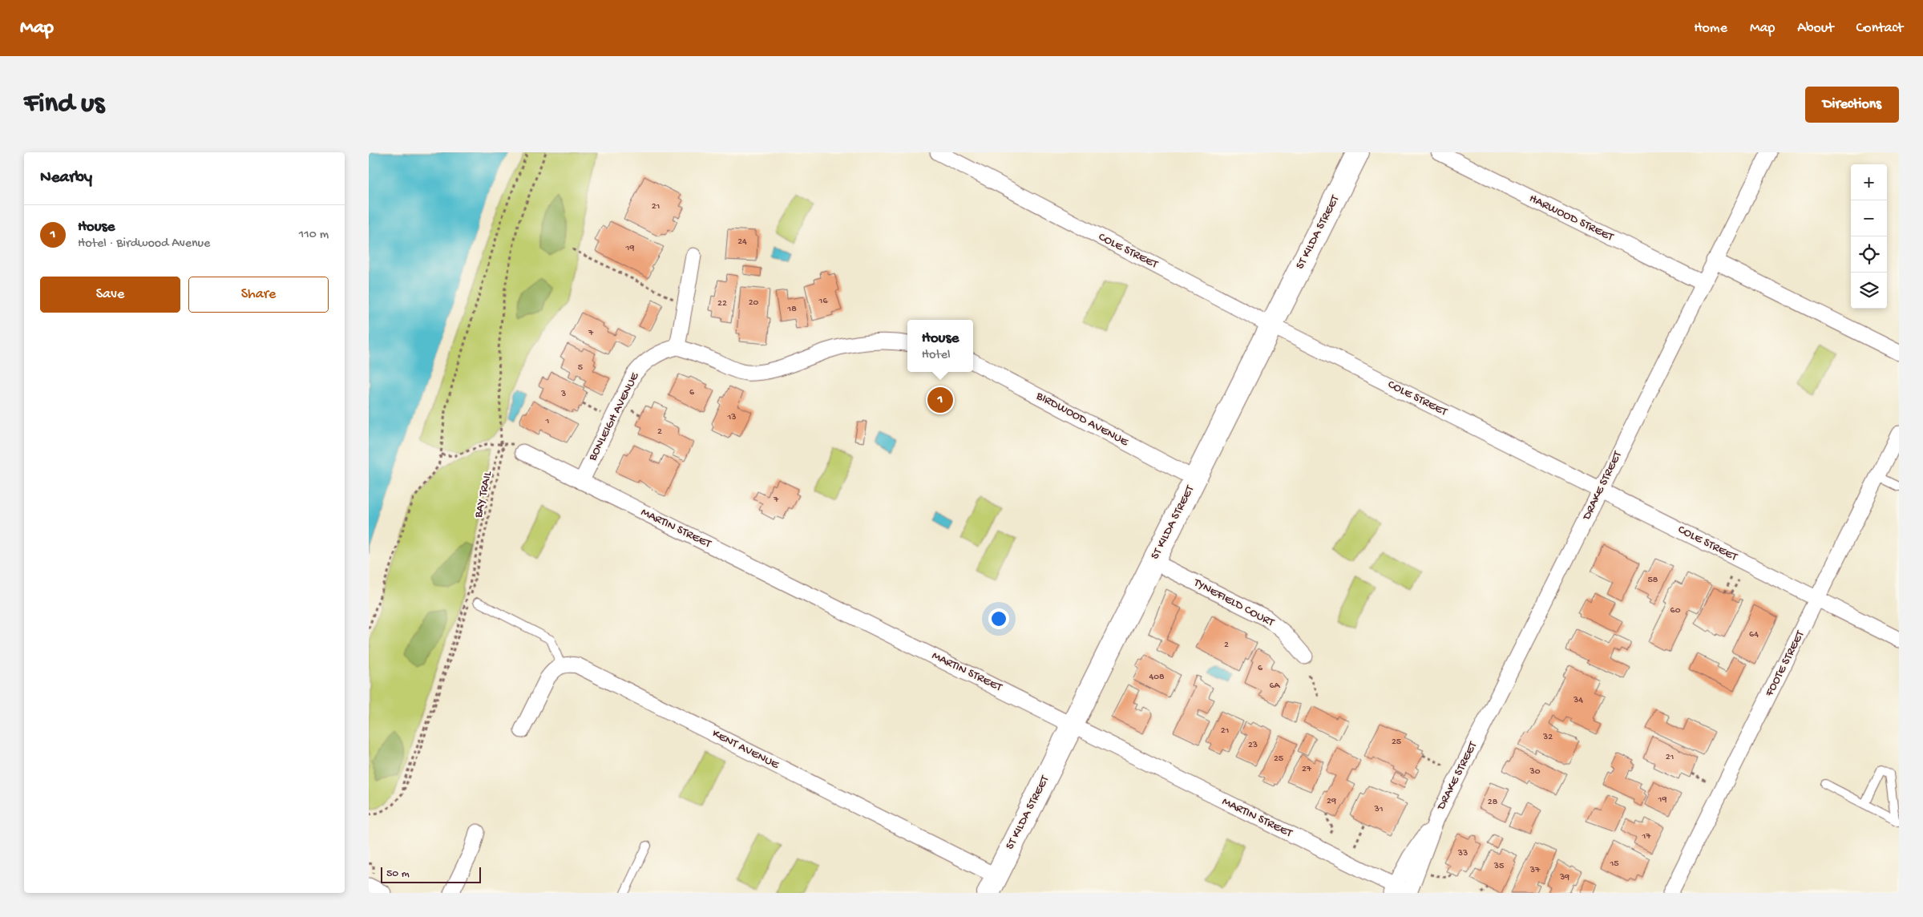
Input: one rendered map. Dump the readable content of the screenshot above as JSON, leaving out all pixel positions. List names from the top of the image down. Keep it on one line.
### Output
{"streets":{"main road":["ST KILDA STREET"],"street":["HARWOOD STREET","COLE STREET","BONLEIGH AVENUE","BIRDWOOD AVENUE","DRAKE STREET","MARTIN STREET","TYNEFIELD COURT","FOOTE STREET","KENT AVENUE"]},"crossings":[["HARWOOD STREET","DRAKE STREET"],["ST KILDA STREET","COLE STREET"],["ST KILDA STREET","BIRDWOOD AVENUE"],["ST KILDA STREET","MARTIN STREET"],["ST KILDA STREET","TYNEFIELD COURT"],["ST KILDA STREET","KENT AVENUE"],["COLE STREET","DRAKE STREET"],["COLE STREET","FOOTE STREET"],["BONLEIGH AVENUE","MARTIN STREET"],["DRAKE STREET","MARTIN STREET"]],"house_numbers":["21","24","19","16","20","22","18","7","5","6","3","13","1","2","7","58","60","64","2","6","408","6A","34","21","32","25","23","21","25","27","30","19","29","28","31","17","33","15","35","37","39"],"scale_bar":"50 m","page":{"header":"Map","nav":["Home","Map","About","Contact"],"buttons":["Directions",["Save","Share"]],"title":"Find us","heading":"Nearby","map_buttons":["+","−"],"list":[{"mark":"1","name":"House","note":"Hotel · Birdwood Avenue","value":"110 m"}],"popup":["House","Hotel"],"pins":"1","scale":"50 m"}}
